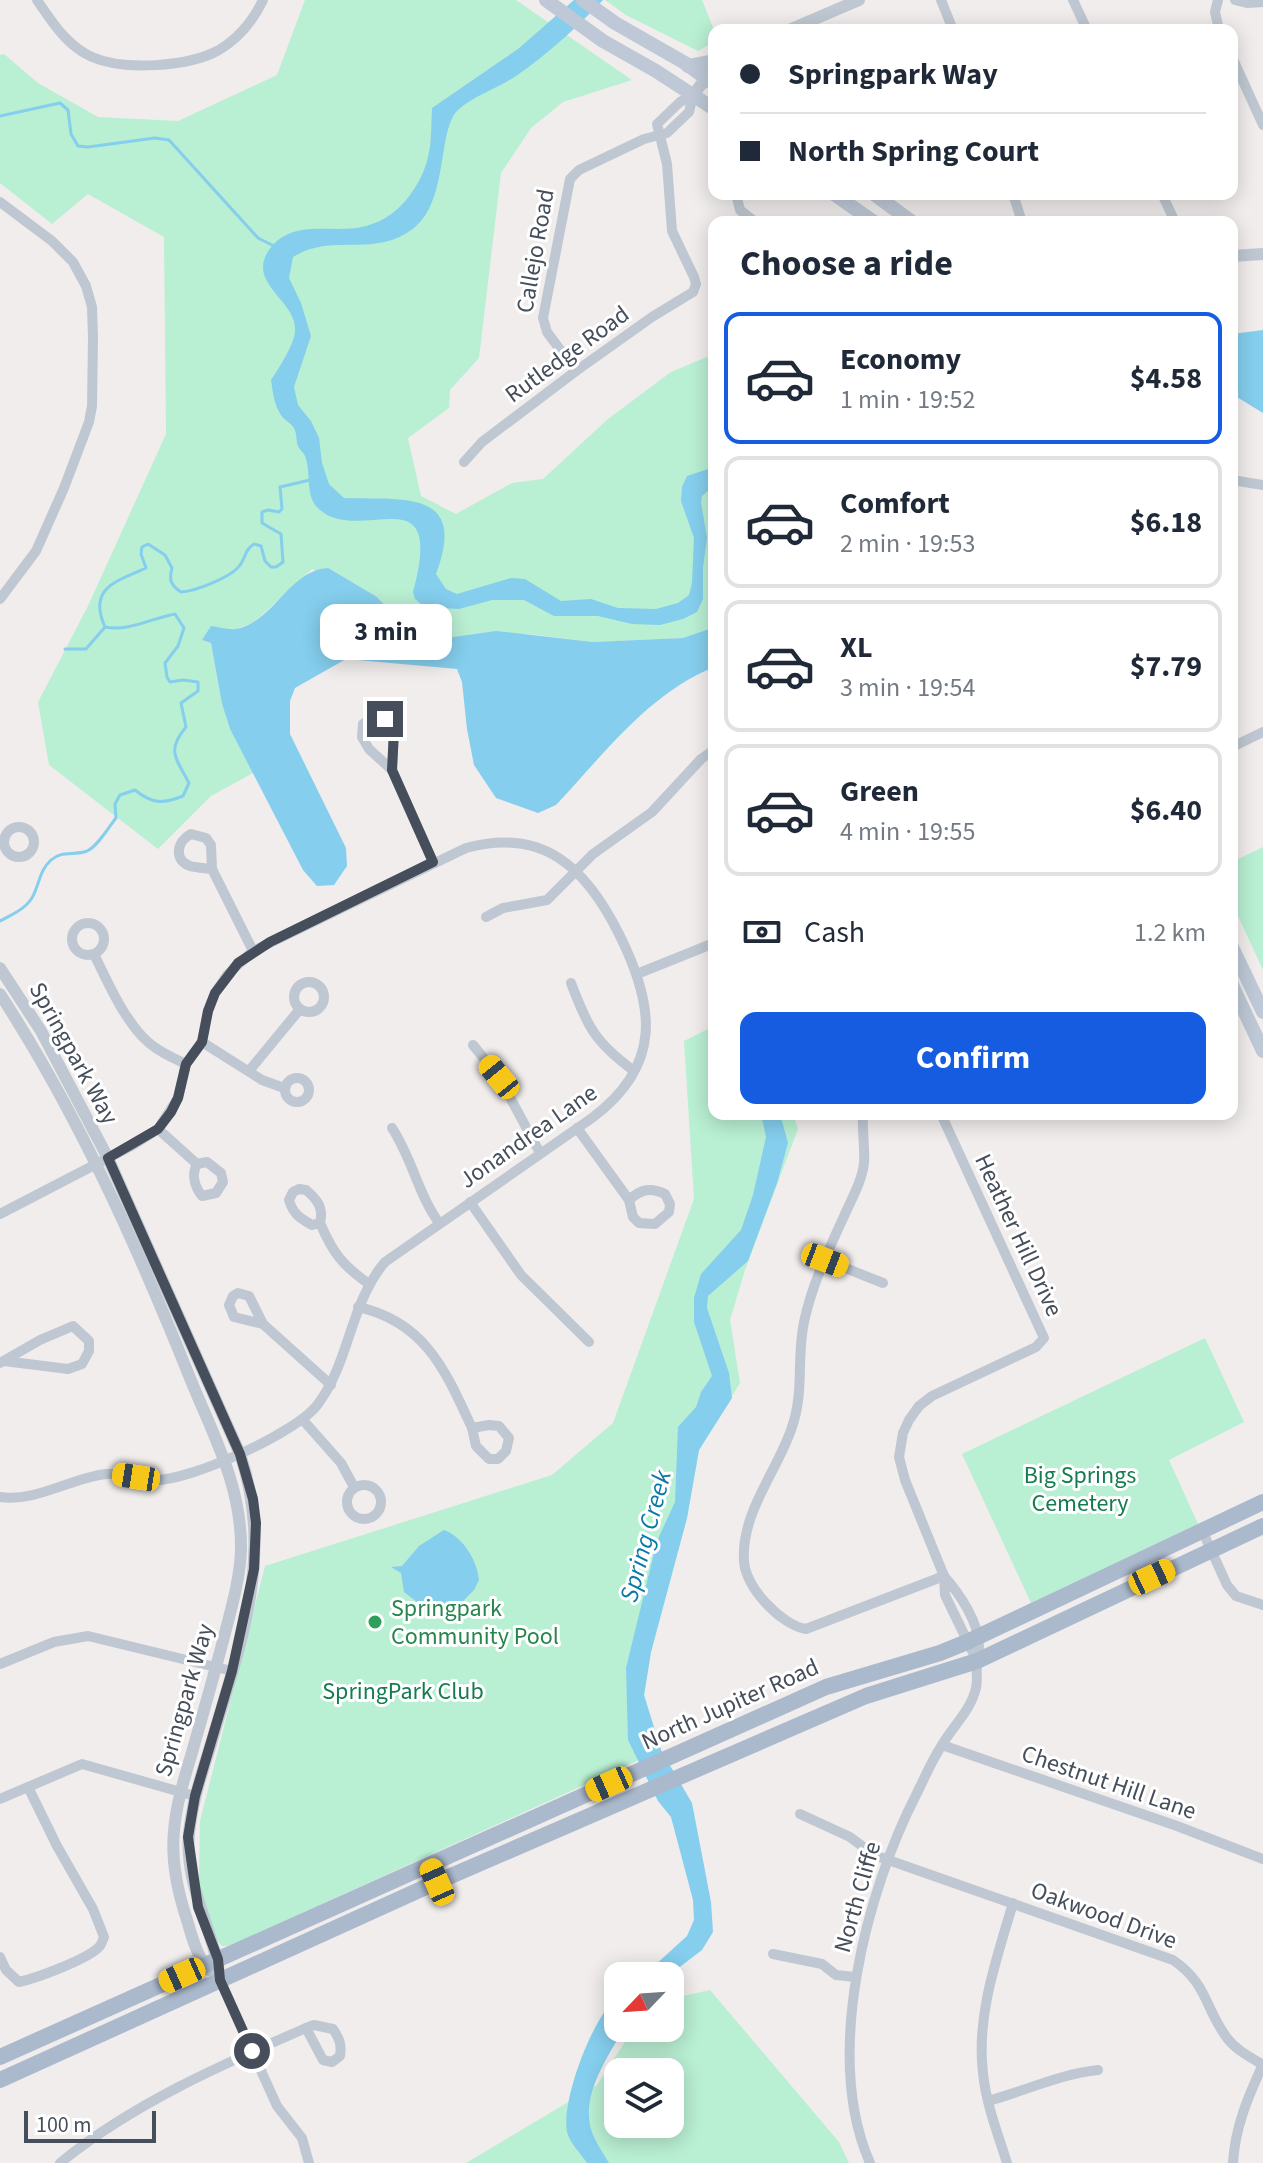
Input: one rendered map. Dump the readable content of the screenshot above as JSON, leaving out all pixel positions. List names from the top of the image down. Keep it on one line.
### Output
{"streets":{"main road":["North Jupiter Road"],"street":["Callejo Road","Rutledge Road","Springpark Way","Jonandrea Lane","Heather Hill Drive","Chestnut Hill Lane","North Cliffe","Oakwood Drive"]},"crossings":[["Callejo Road","Rutledge Road"],["Springpark Way","Jonandrea Lane"],["Springpark Way","North Jupiter Road"],["Heather Hill Drive","North Jupiter Road"],["Heather Hill Drive","North Cliffe"],["North Jupiter Road","North Cliffe"],["Chestnut Hill Lane","North Cliffe"],["North Cliffe","Oakwood Drive"]],"water":["Spring Creek"],"parks":["Big Springs Cemetery","SpringPark Club"],"places":["Springpark Community Pool"],"scale_bar":"100 m","north":"bottom left","page":{"banner":["Springpark Way","North Spring Court"],"heading":"Choose a ride","list":[{"name":"Economy","note":"1 min · 19:52","value":"$4.58"},{"name":"Comfort","note":"2 min · 19:53","value":"$6.18"},{"name":"XL","note":"3 min · 19:54","value":"$7.79"},{"name":"Green","note":"4 min · 19:55","value":"$6.40"}],"bubble":"3 min","pay":["Cash","1.2 km"],"buttons":"Confirm","scale":"100 m"}}
